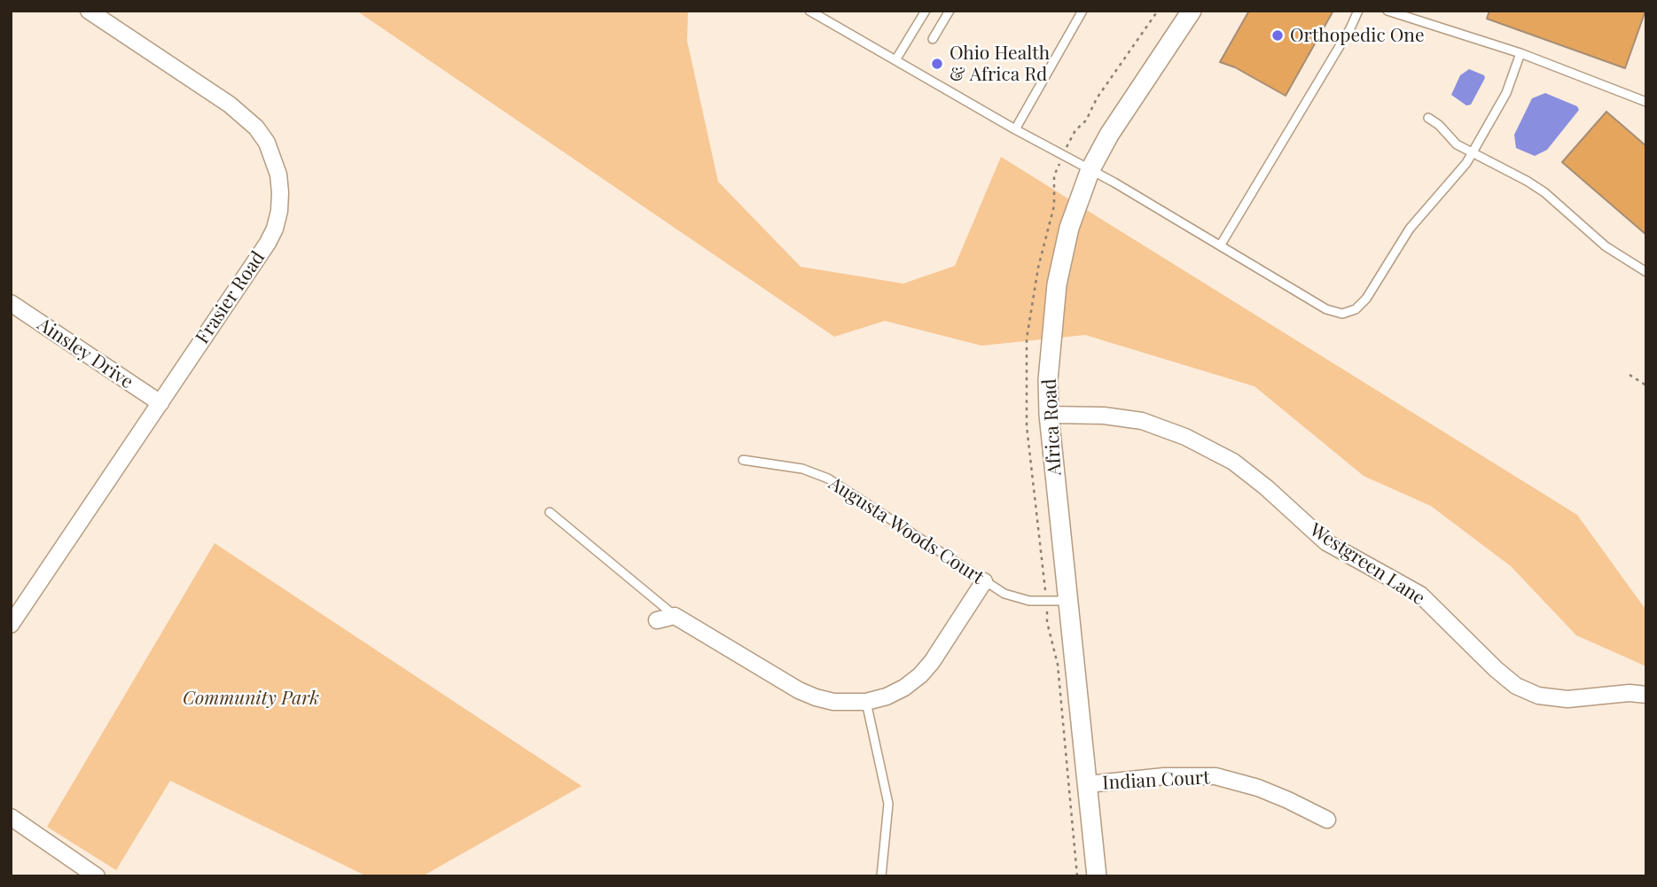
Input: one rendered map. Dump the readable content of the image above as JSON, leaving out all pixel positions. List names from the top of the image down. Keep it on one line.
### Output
{"streets":{"street":["Frasier Road","Ainsley Drive","Africa Road","Westgreen Lane","Indian Court"],"lane":["Augusta Woods Court"]},"crossings":[["Frasier Road","Ainsley Drive"],["Africa Road","Augusta Woods Court"],["Africa Road","Westgreen Lane"],["Africa Road","Indian Court"]],"parks":["Community Park"],"places":["Orthopedic One","Ohio Health & Africa Rd"]}
